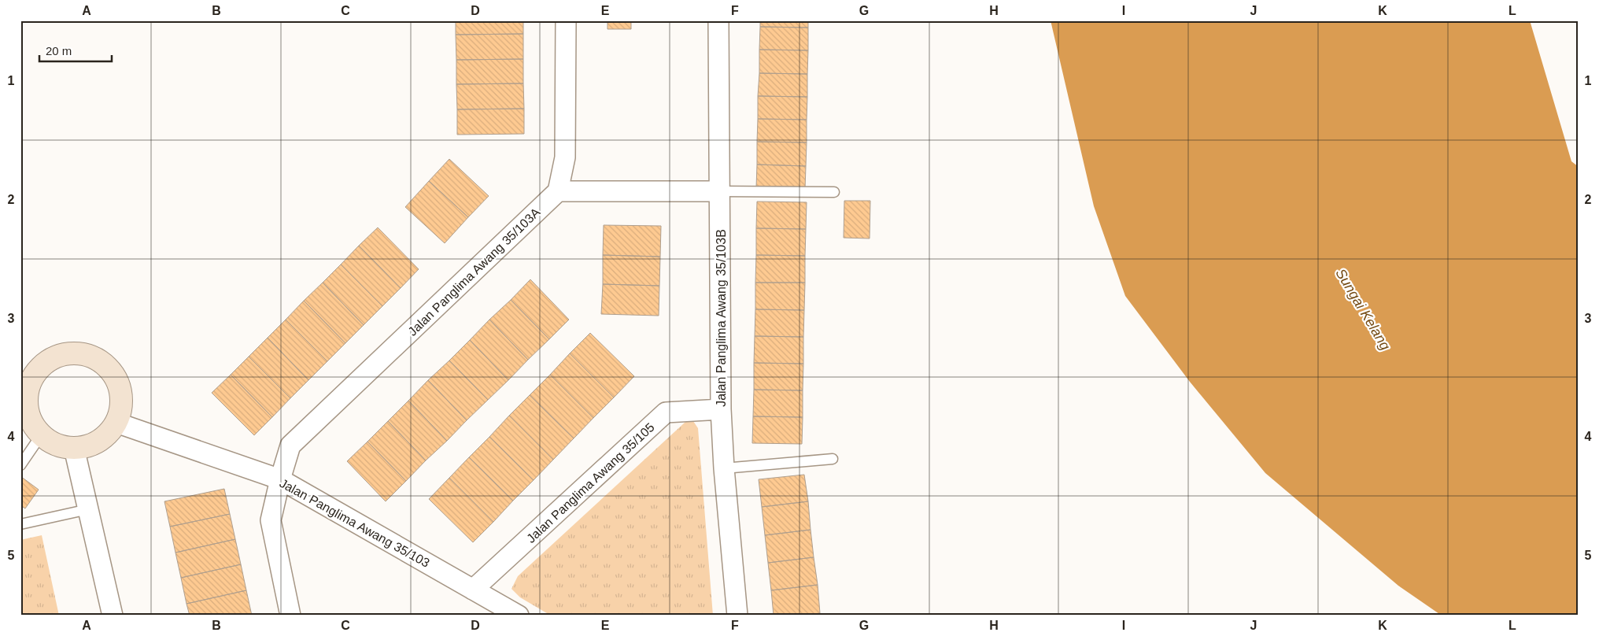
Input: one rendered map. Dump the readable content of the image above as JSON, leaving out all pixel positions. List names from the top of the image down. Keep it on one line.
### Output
{"streets":{"street":["Jalan Panglima Awang 35/103A","Jalan Panglima Awang 35/103B","Jalan Panglima Awang 35/105","Jalan Panglima Awang 35/103"]},"crossings":[["Jalan Panglima Awang 35/103A","Jalan Panglima Awang 35/103"],["Jalan Panglima Awang 35/103B","Jalan Panglima Awang 35/105"],["Jalan Panglima Awang 35/105","Jalan Panglima Awang 35/103"]],"water":["Sungai Kelang"],"scale_bar":"20 m","grid":{"columns":["A","B","C","D","E","F","G","H","I","J","K","L"],"rows":["1","2","3","4","5"]}}
